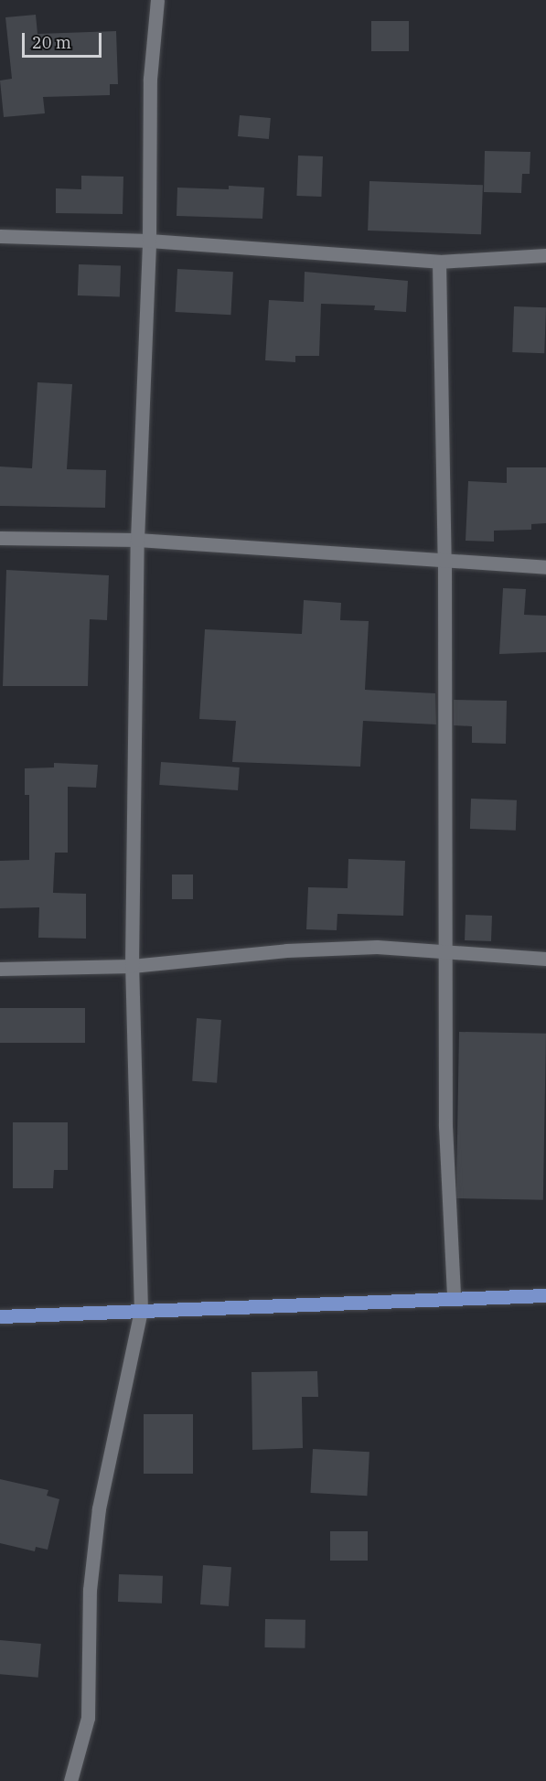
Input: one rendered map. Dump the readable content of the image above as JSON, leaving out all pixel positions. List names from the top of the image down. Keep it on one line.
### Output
{"scale_bar":"20 m"}
